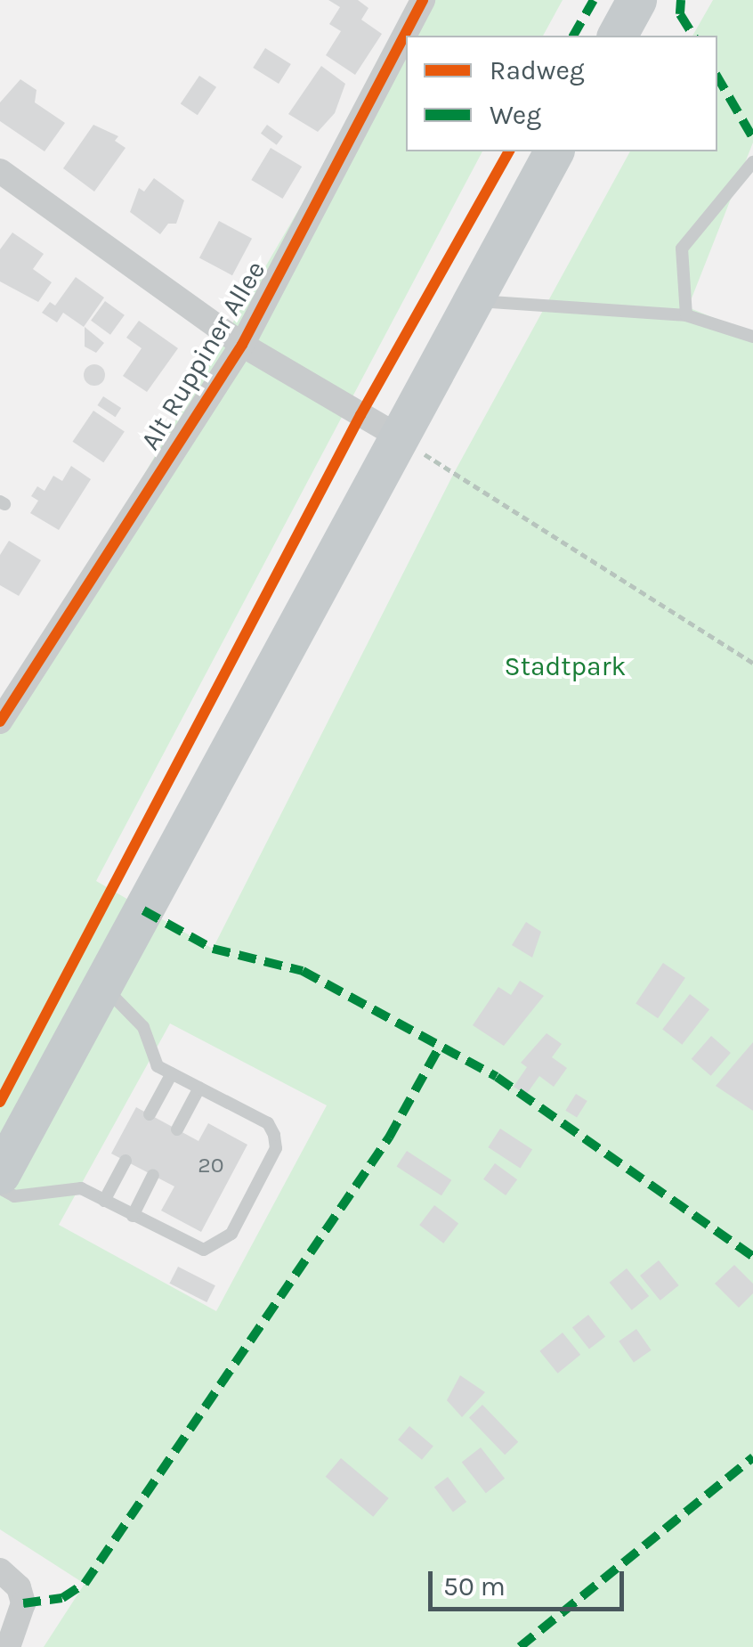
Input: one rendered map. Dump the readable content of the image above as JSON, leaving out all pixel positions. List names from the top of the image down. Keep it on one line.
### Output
{"streets":{"street":["Alt Ruppiner Allee"]},"parks":["Stadtpark"],"house_numbers":["20"],"legend":["Radweg","Weg"],"scale_bar":"50 m"}
